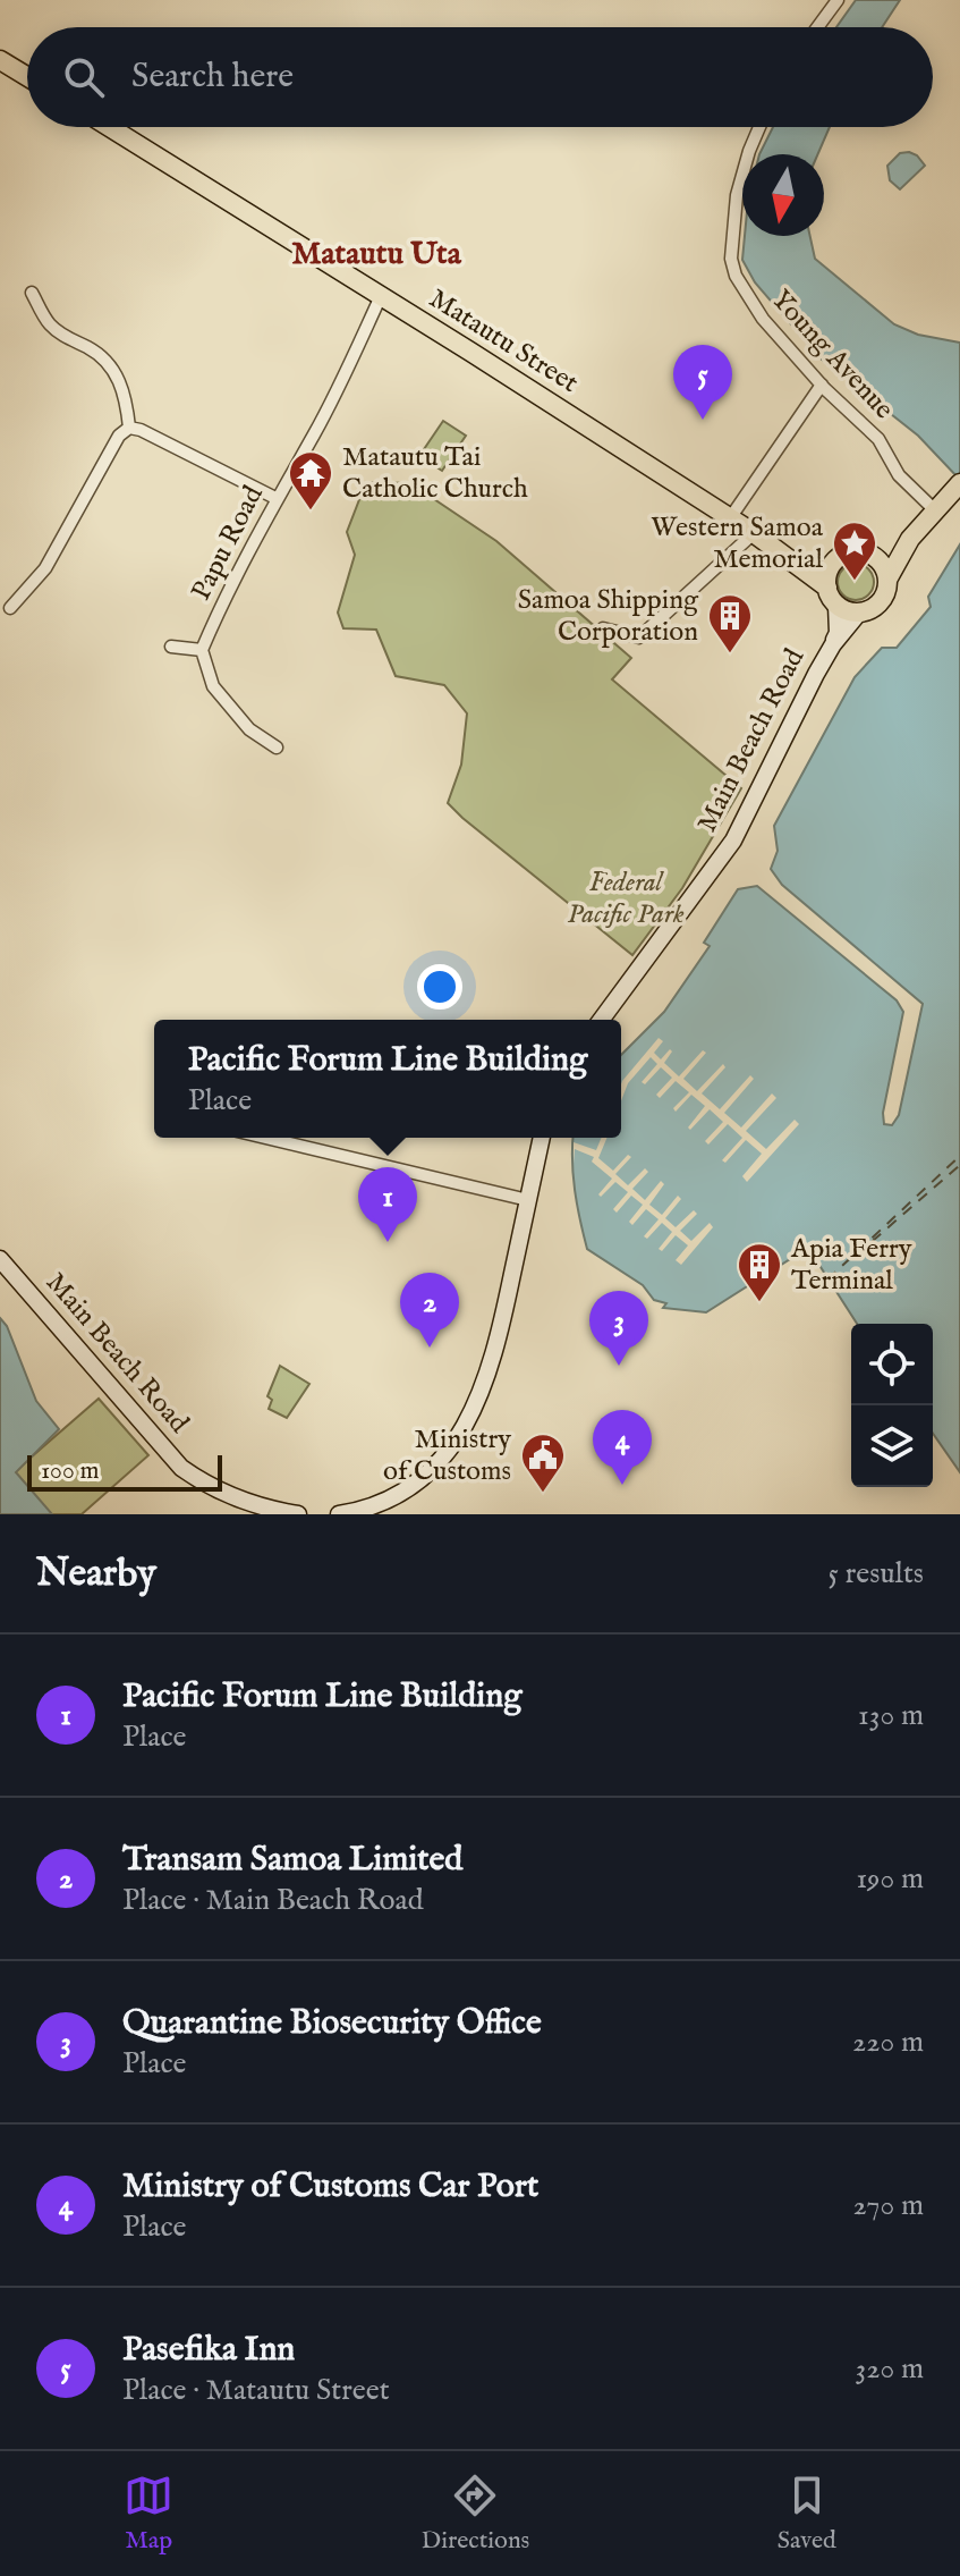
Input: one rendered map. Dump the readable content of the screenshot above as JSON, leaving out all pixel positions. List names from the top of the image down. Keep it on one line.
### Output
{"streets":{"main road":["Matautu Street","Main Beach Road"],"street":["Young Avenue","Papu Road"]},"crossings":[["Matautu Street","Papu Road"],["Matautu Street","Main Beach Road"]],"districts":["Matautu Uta"],"parks":["Federal Pacific Park"],"places":{"temple":["Matautu Tai Catholic Church"],"place":["Western Samoa Memorial"],"building":["Samoa Shipping Corporation","Apia Ferry Terminal"],"public building":["Ministry of Customs"]},"scale_bar":"100 m","north":"bottom","page":{"search":"Search here","pins":["5","1","2","3","4"],"popup":["Pacific Forum Line Building","Place"],"scale":"100 m","heading":["Nearby","5 results"],"list":[{"mark":"1","name":"Pacific Forum Line Building","note":"Place","value":"130 m"},{"mark":"2","name":"Transam Samoa Limited","note":"Place · Main Beach Road","value":"190 m"},{"mark":"3","name":"Quarantine Biosecurity Office","note":"Place","value":"220 m"},{"mark":"4","name":"Ministry of Customs Car Port","note":"Place","value":"270 m"},{"mark":"5","name":"Pasefika Inn","note":"Place · Matautu Street","value":"320 m"}],"nav":["Map","Directions","Saved"]}}
